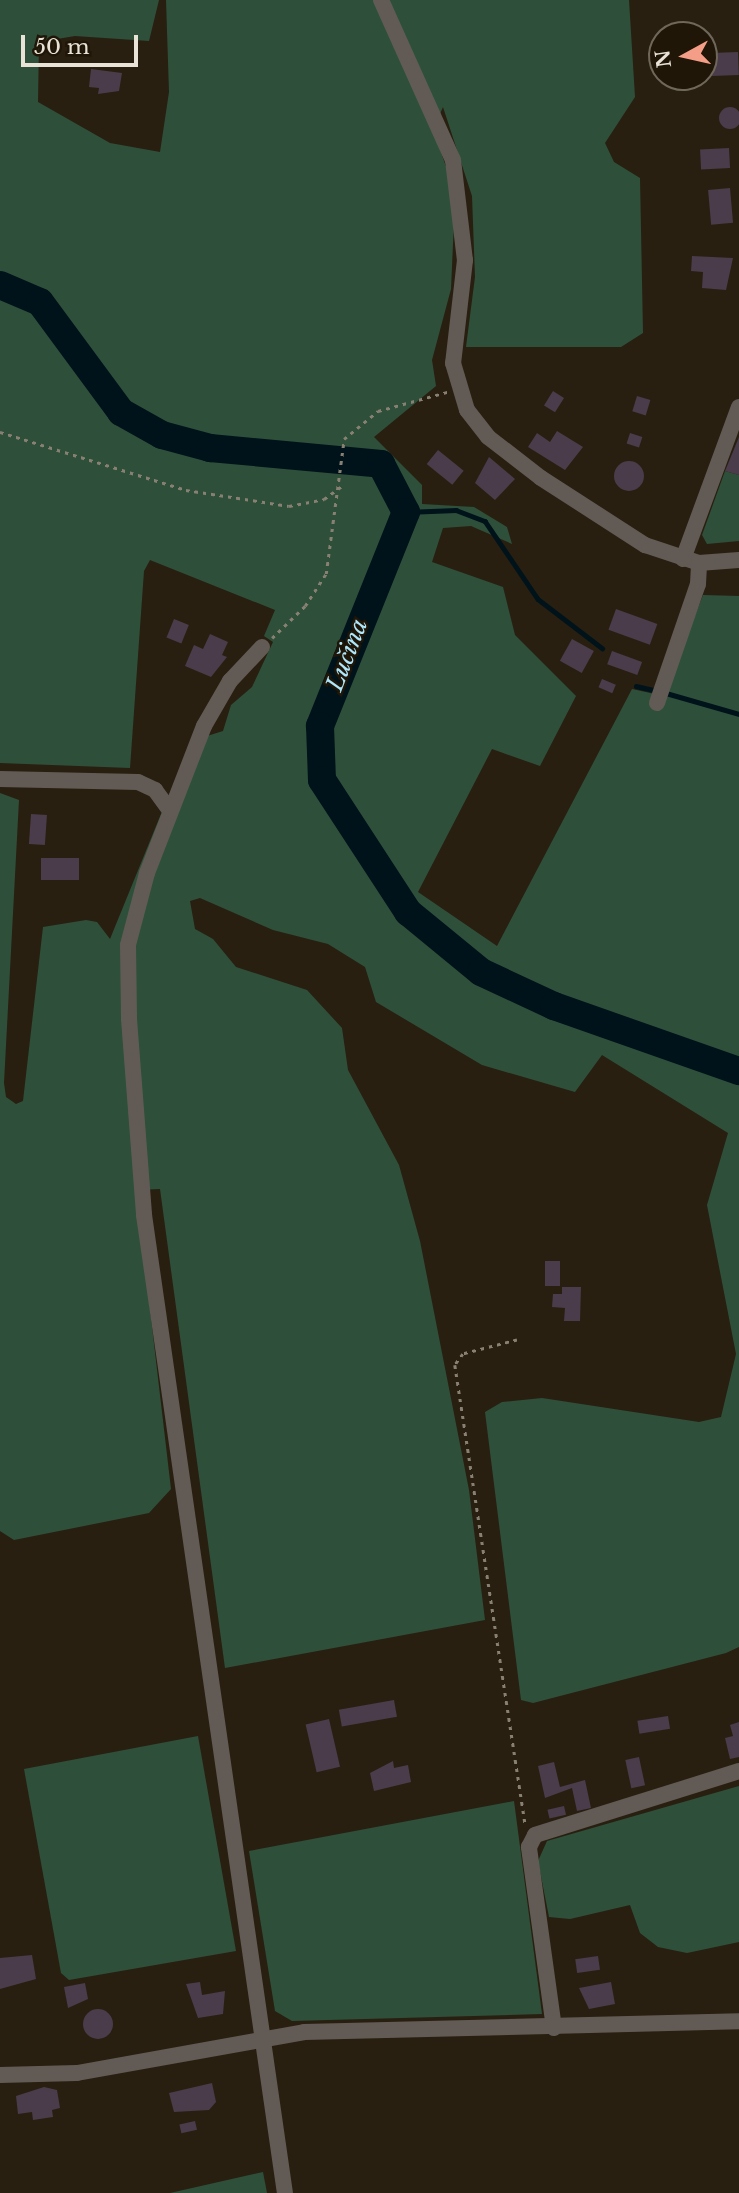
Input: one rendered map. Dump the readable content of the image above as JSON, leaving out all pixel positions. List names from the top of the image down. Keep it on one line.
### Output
{"water":["Lučina"],"scale_bar":"50 m","north":"left"}
